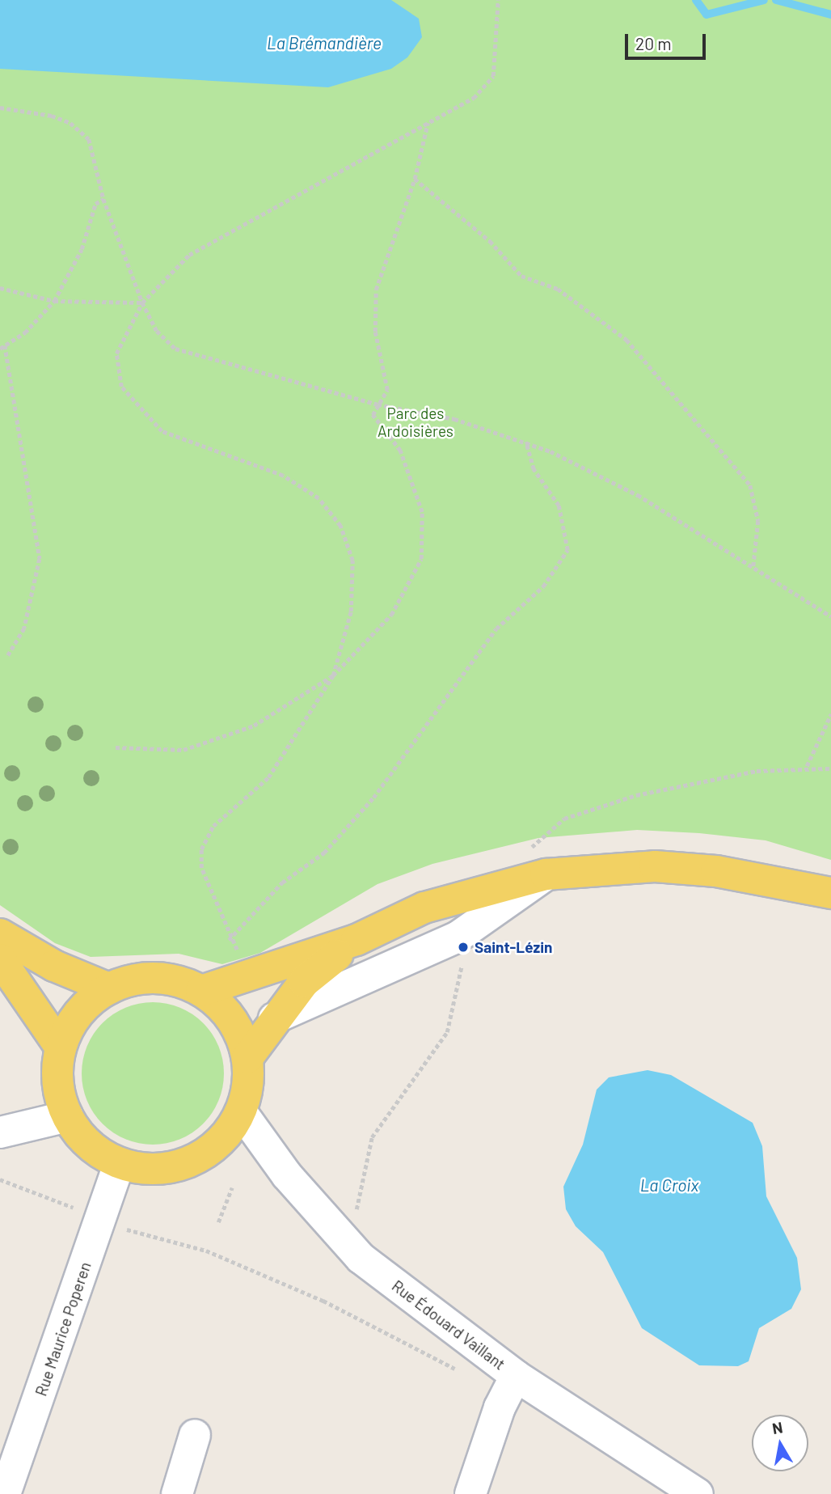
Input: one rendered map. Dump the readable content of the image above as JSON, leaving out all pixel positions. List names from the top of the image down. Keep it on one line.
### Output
{"streets":{"street":["Rue Édouard Vaillant","Rue Maurice Poperen"]},"crossings":[["Rue Édouard Vaillant","Rue Maurice Poperen"]],"water":["La Brémandière","La Croix"],"parks":["Parc des Ardoisières"],"places":["Saint-Lézin"],"scale_bar":"20 m","north":"top"}
